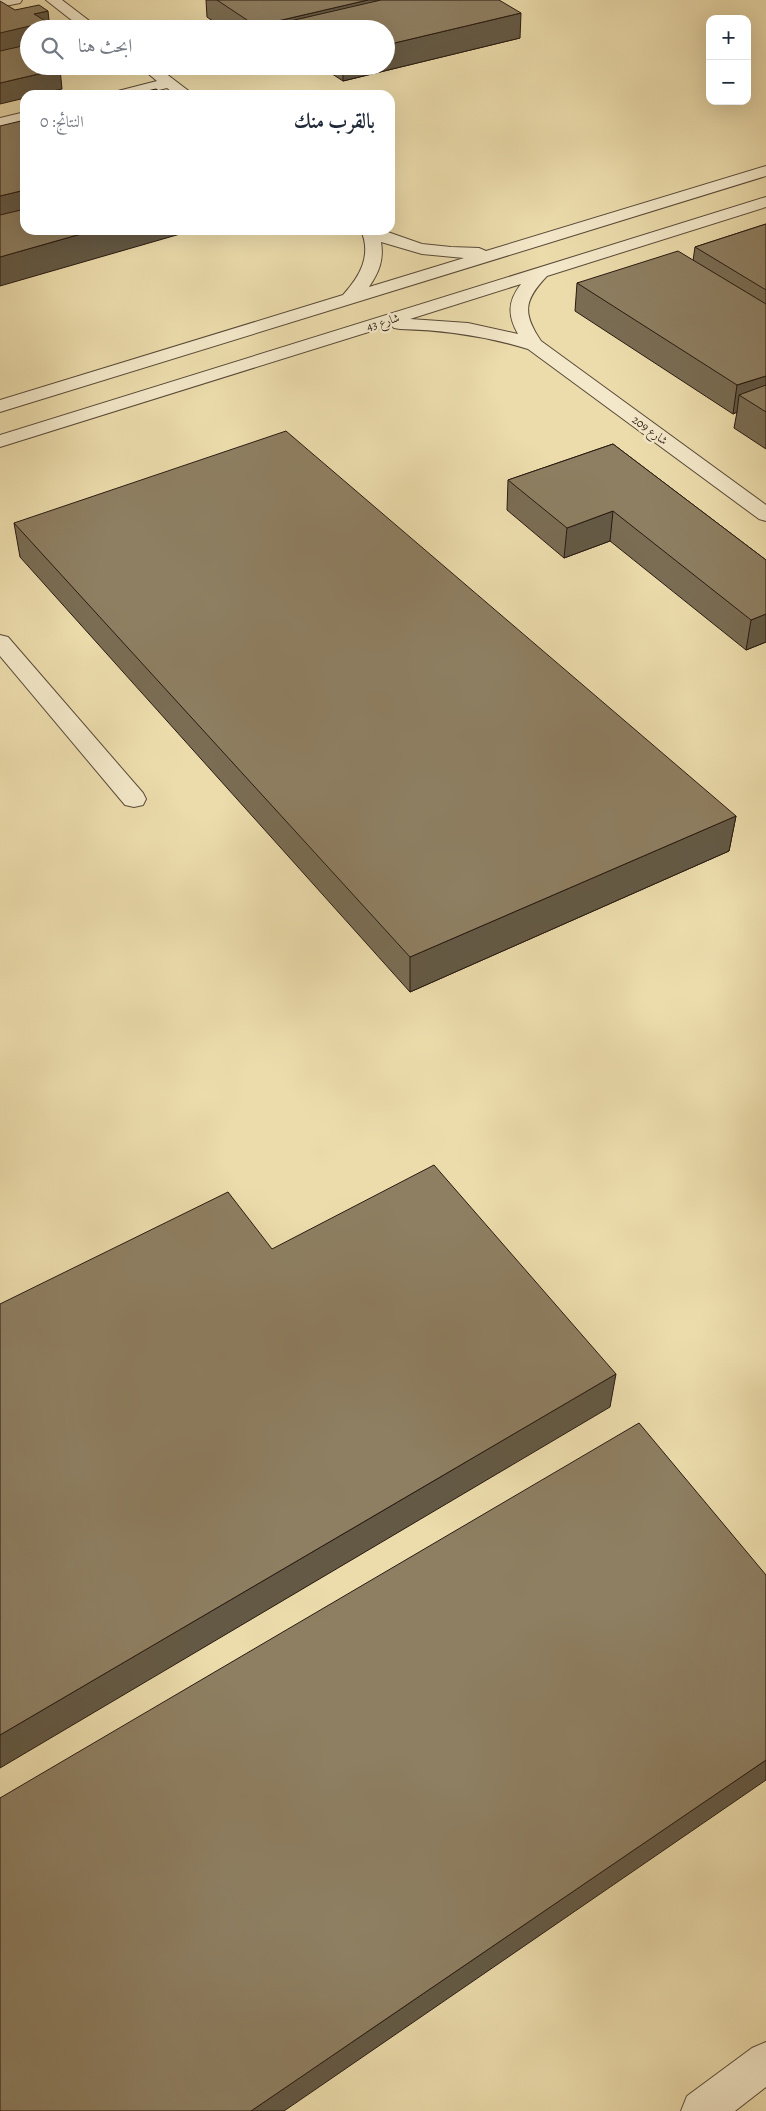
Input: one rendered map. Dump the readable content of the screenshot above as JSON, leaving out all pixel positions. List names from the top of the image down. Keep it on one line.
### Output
{"streets":{"street":["شارع 43","شارع 209"]},"crossings":[["شارع 43","شارع 209"]],"page":{"map_buttons":["+","−"],"search":"ابحث هنا","heading":["بالقرب منك","النتائج: 0"]}}
